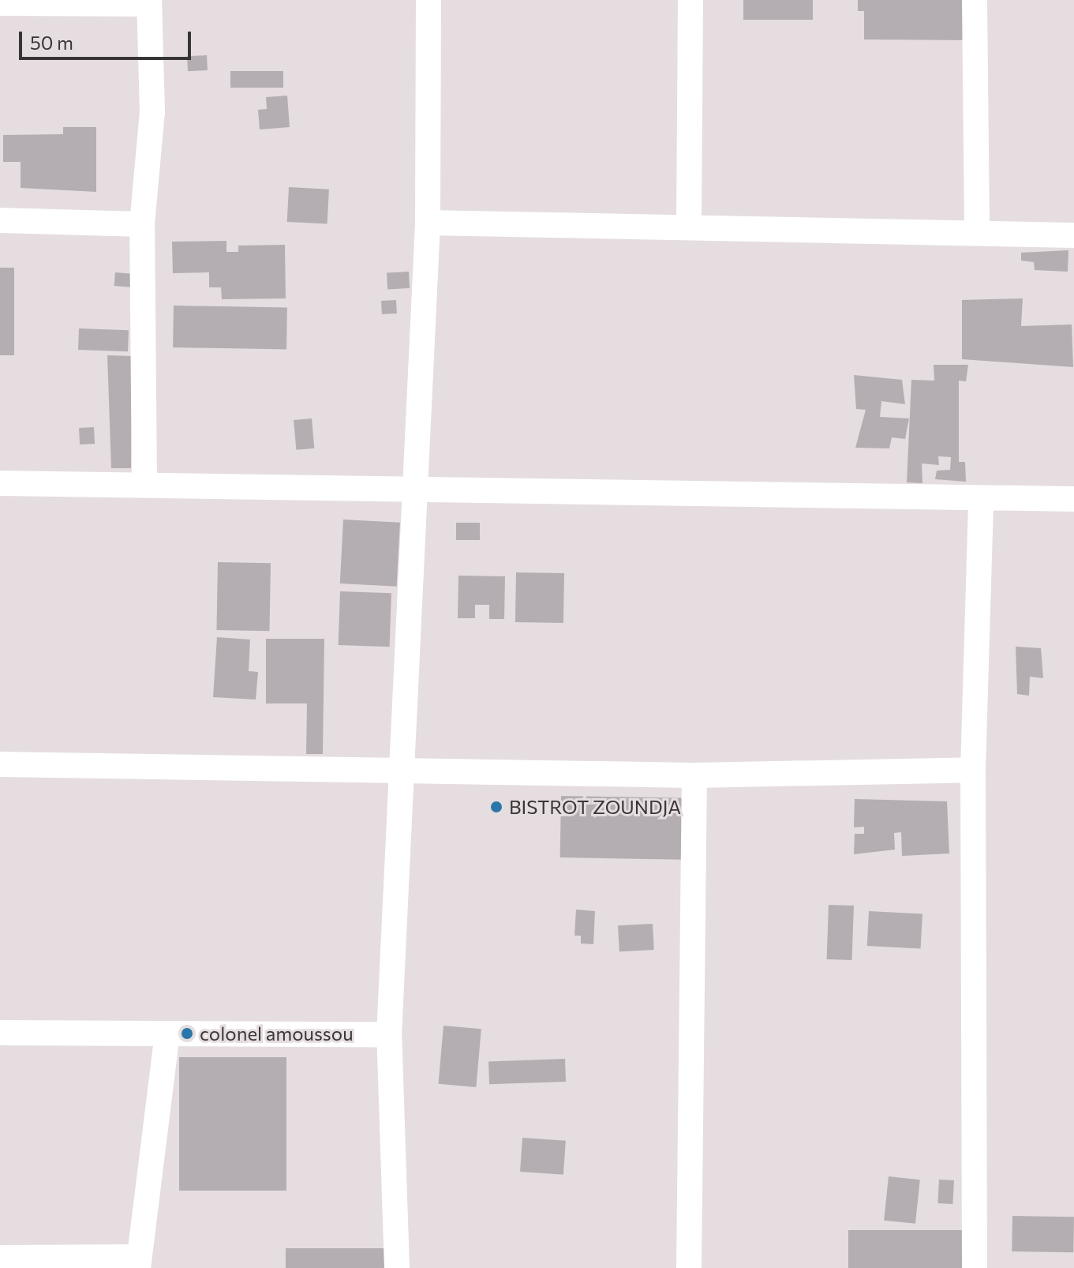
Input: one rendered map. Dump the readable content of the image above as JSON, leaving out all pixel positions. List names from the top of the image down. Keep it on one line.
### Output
{"places":["BISTROT ZOUNDJA","colonel amoussou"],"scale_bar":"50 m"}
